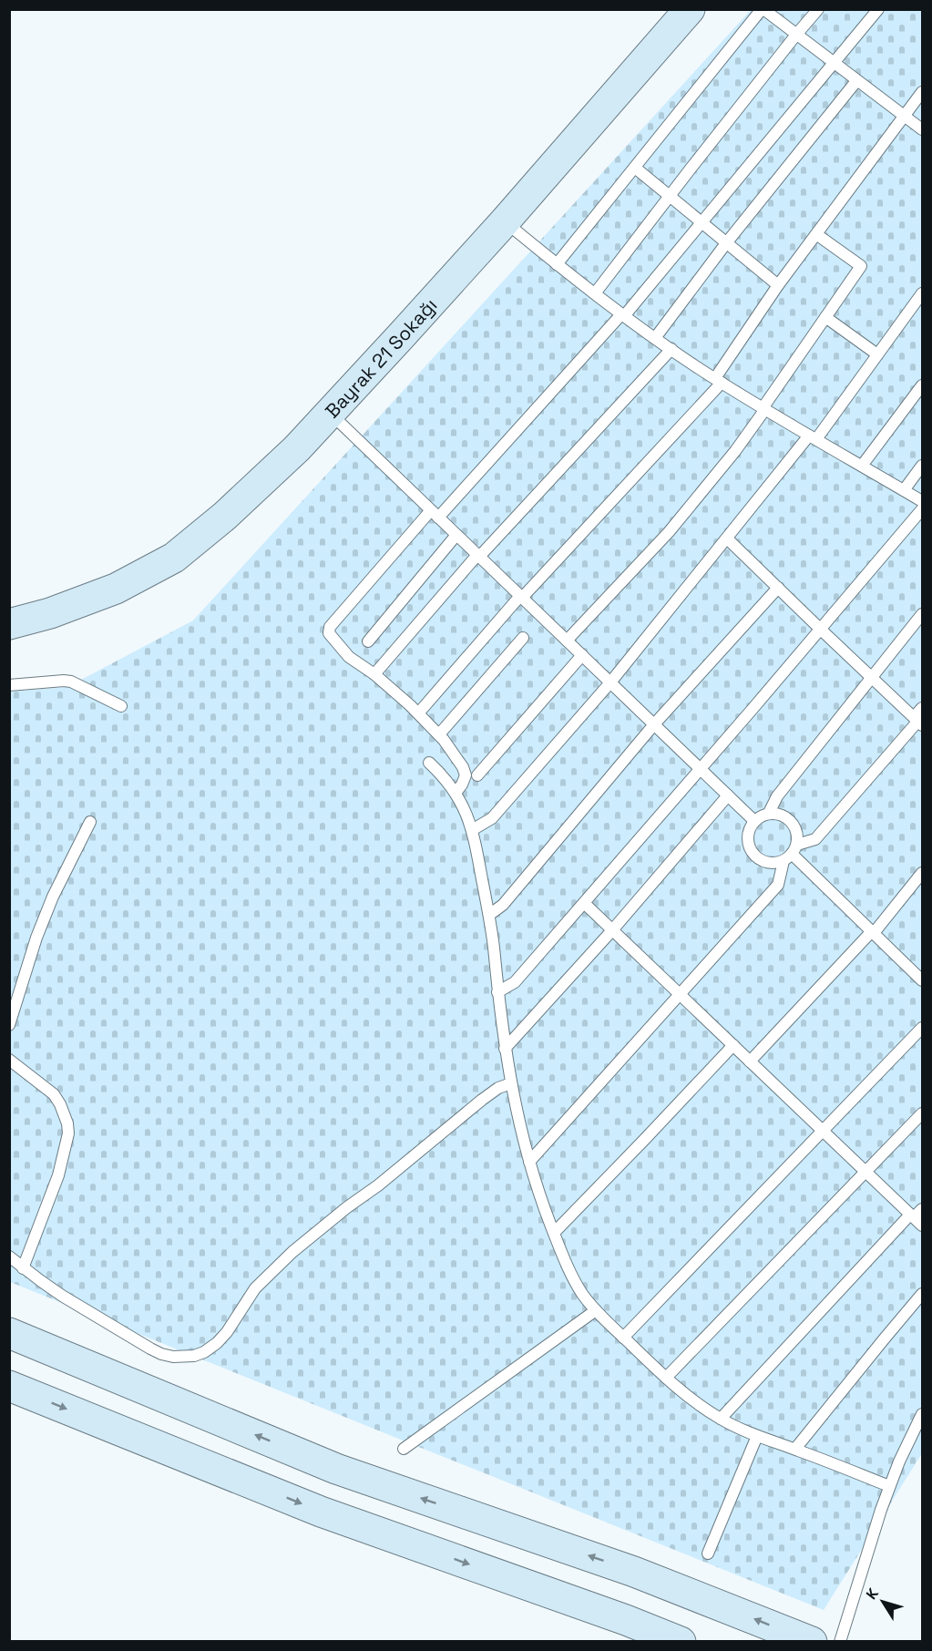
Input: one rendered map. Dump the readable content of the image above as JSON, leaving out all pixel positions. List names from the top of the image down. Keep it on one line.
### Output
{"streets":{"main road":["Bayrak 21 Sokağı"]},"north":"top left"}
